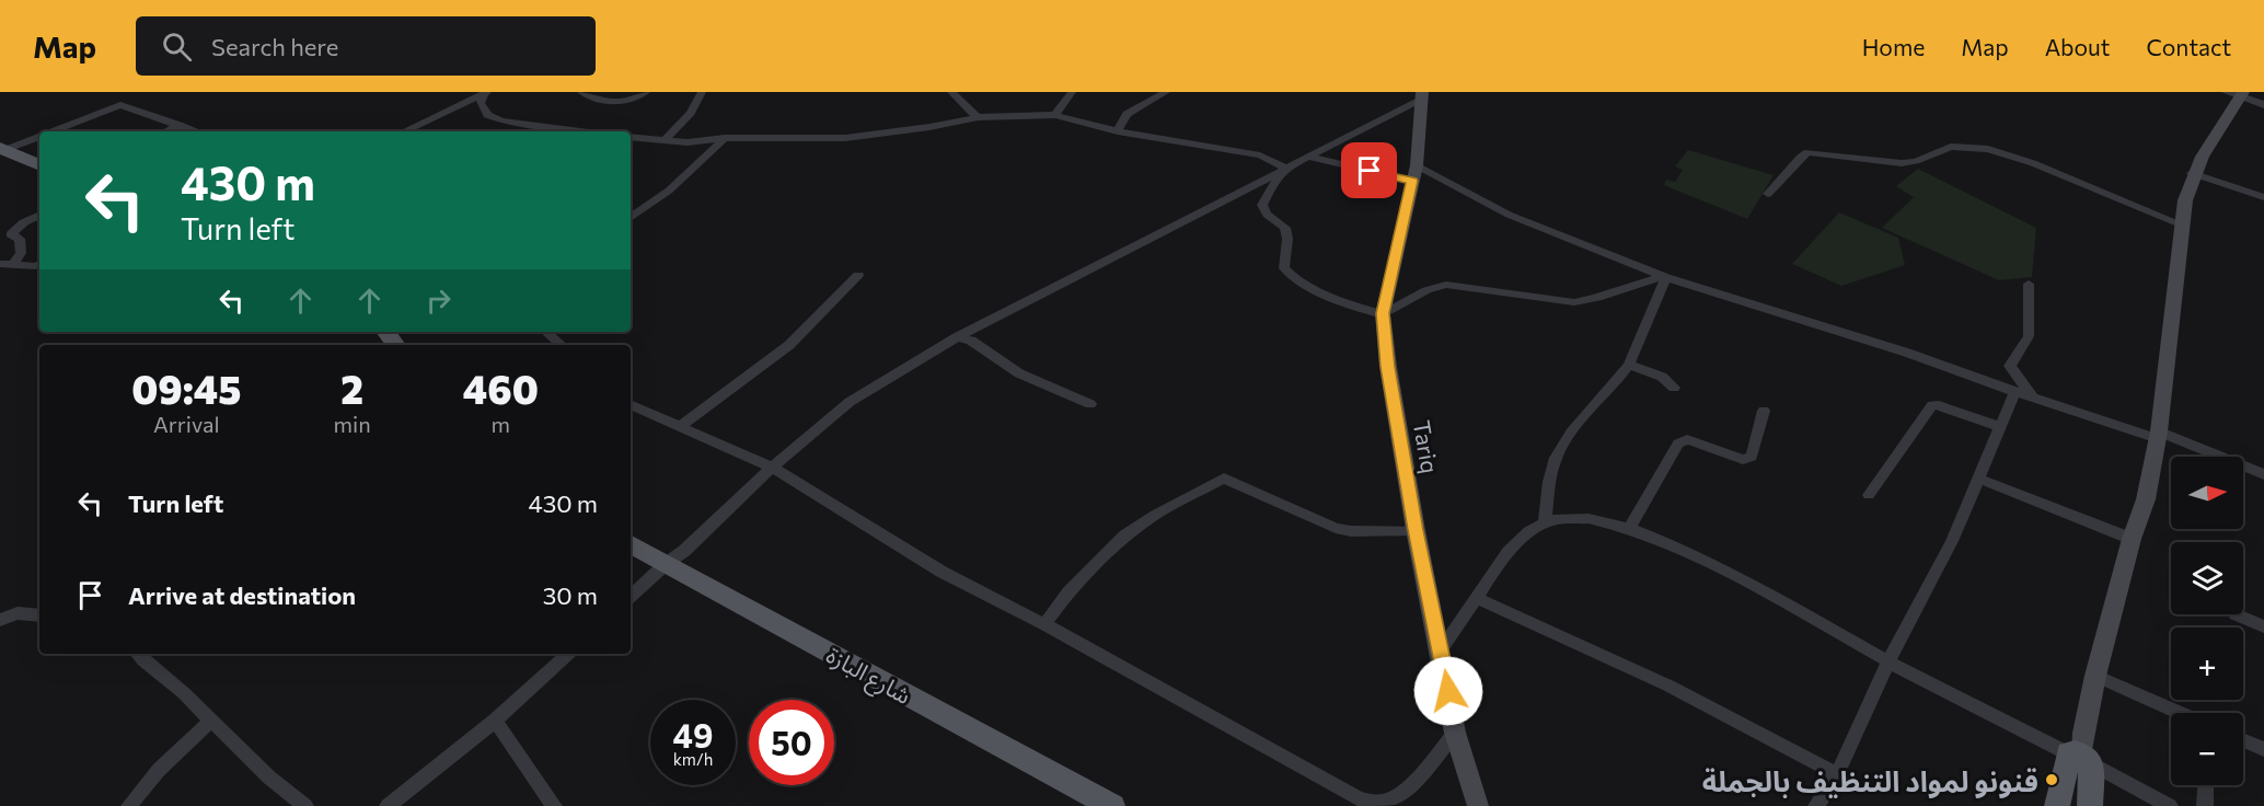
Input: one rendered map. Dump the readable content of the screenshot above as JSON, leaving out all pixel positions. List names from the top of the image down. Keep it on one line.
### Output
{"streets":{"main road":["Tariq","شارع البازة"]},"places":["قنونو لمواد التنظيف بالجملة"],"north":"right","page":{"header":"Map","search":"Search here","nav":["Home","Map","About","Contact"],"turn":["430 m","Turn left"],"eta":["09:45","Arrival","2","min","460","m"],"map_buttons":["+","−"],"list":[{"name":"Turn left","value":"430 m"},{"name":"Arrive at destination","value":"30 m"}],"speed":"49 km/h","limit":"50"}}
